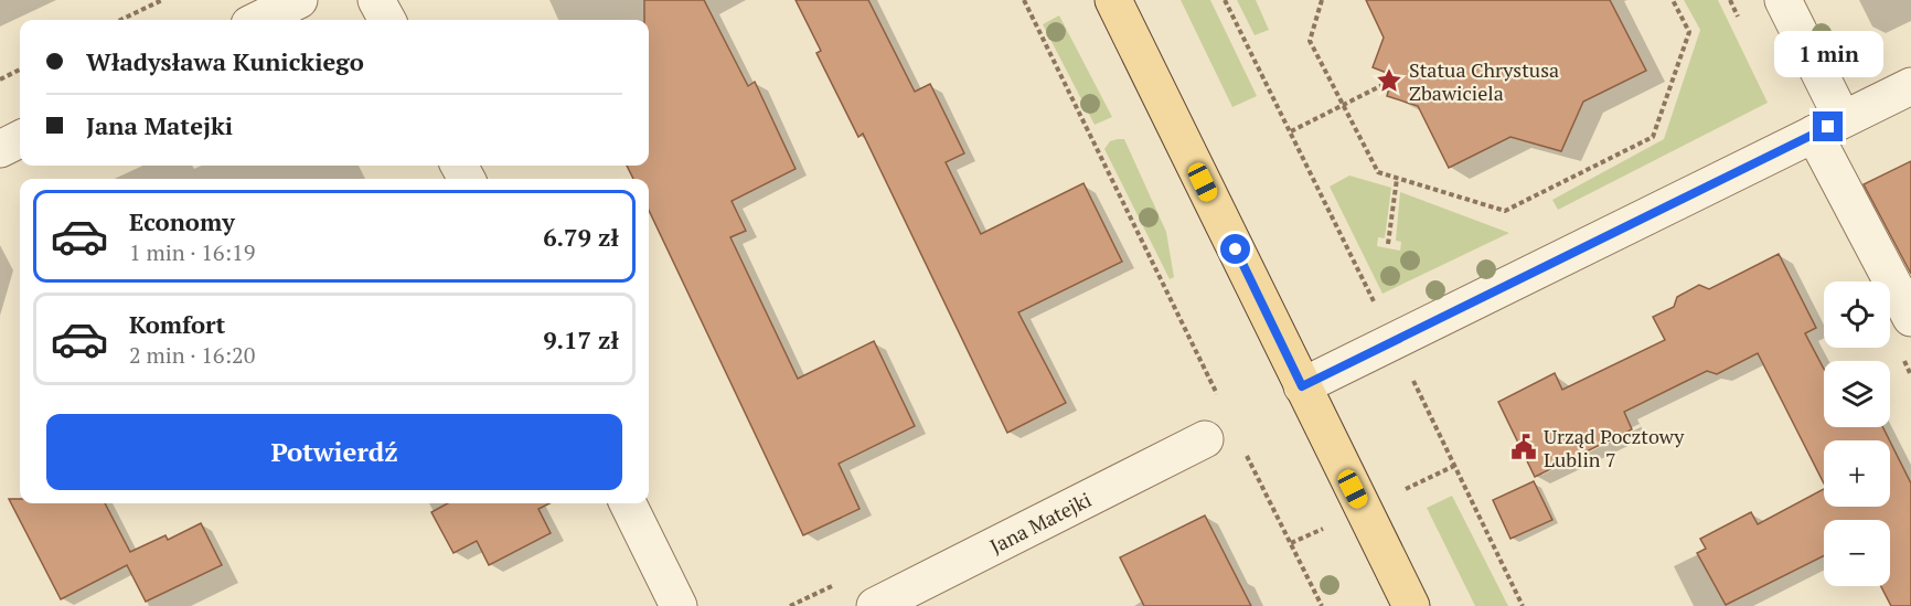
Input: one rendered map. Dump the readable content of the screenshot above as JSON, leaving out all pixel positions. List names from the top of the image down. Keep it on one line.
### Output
{"streets":{"street":["Jana Matejki"]},"places":{"place":["Statua Chrystusa Zbawiciela"],"public building":["Urząd Pocztowy Lublin 7"]},"page":{"banner":["Władysława Kunickiego","Jana Matejki"],"bubble":"1 min","list":[{"name":"Economy","note":"1 min · 16:19","value":"6.79 zł"},{"name":"Komfort","note":"2 min · 16:20","value":"9.17 zł"}],"map_buttons":["+","−"],"buttons":"Potwierdź"}}
